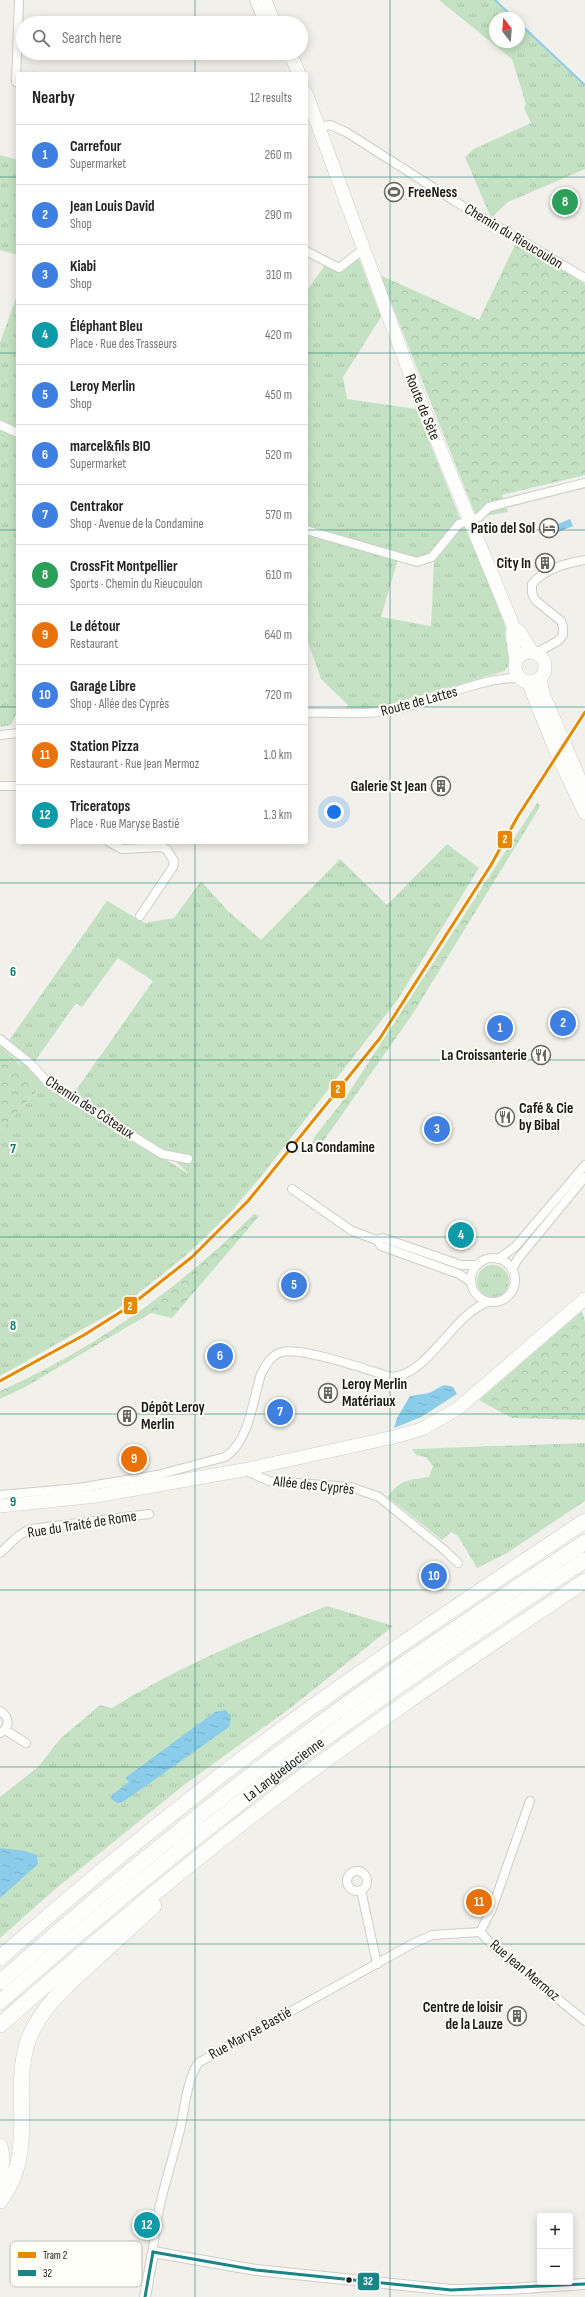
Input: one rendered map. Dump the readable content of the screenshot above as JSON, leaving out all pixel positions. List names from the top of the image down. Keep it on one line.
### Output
{"streets":{"highway":["La Languedocienne"],"main road":["Route de Sète"],"street":["Chemin du Rieucoulon","Route de Lattes","Chemin des Côteaux","Allée des Cyprès","Rue du Traité de Rome","Rue Jean Mermoz","Rue Maryse Bastié"]},"crossings":[["Chemin du Rieucoulon","Route de Sète"],["Route de Sète","Route de Lattes"],["Rue Jean Mermoz","Rue Maryse Bastié"]],"places":{"sports":["FreeNess"],"hotel":["Patio del Sol"],"building":["City In","Galerie St Jean","Leroy Merlin Matériaux","Dépôt Leroy Merlin","Centre de loisir de la Lauze"],"restaurant":["La Croissanterie","Café & Cie by Bibal"],"other":["La Condamine"]},"lines":["tram line 2","transit line 32"],"legend":["Tram 2","32"],"north":"top","page":{"search":"Search here","heading":["Nearby","12 results"],"list":[{"mark":"1","name":"Carrefour","note":"Supermarket","value":"260 m"},{"mark":"2","name":"Jean Louis David","note":"Shop","value":"290 m"},{"mark":"3","name":"Kiabi","note":"Shop","value":"310 m"},{"mark":"4","name":"Éléphant Bleu","note":"Place · Rue des Trasseurs","value":"420 m"},{"mark":"5","name":"Leroy Merlin","note":"Shop","value":"450 m"},{"mark":"6","name":"marcel&fils BIO","note":"Supermarket","value":"520 m"},{"mark":"7","name":"Centrakor","note":"Shop · Avenue de la Condamine","value":"570 m"},{"mark":"8","name":"CrossFit Montpellier","note":"Sports · Chemin du Rieucoulon","value":"610 m"},{"mark":"9","name":"Le détour","note":"Restaurant","value":"640 m"},{"mark":"10","name":"Garage Libre","note":"Shop · Allée des Cyprès","value":"720 m"},{"mark":"11","name":"Station Pizza","note":"Restaurant · Rue Jean Mermoz","value":"1.0 km"},{"mark":"12","name":"Triceratops","note":"Place · Rue Maryse Bastié","value":"1.3 km"}],"pins":["8","2","1","3","4","5","6","7","9","10","11","12"],"map_buttons":["+","−"]},"grid":{"rows":["6","7","8","9"]}}
